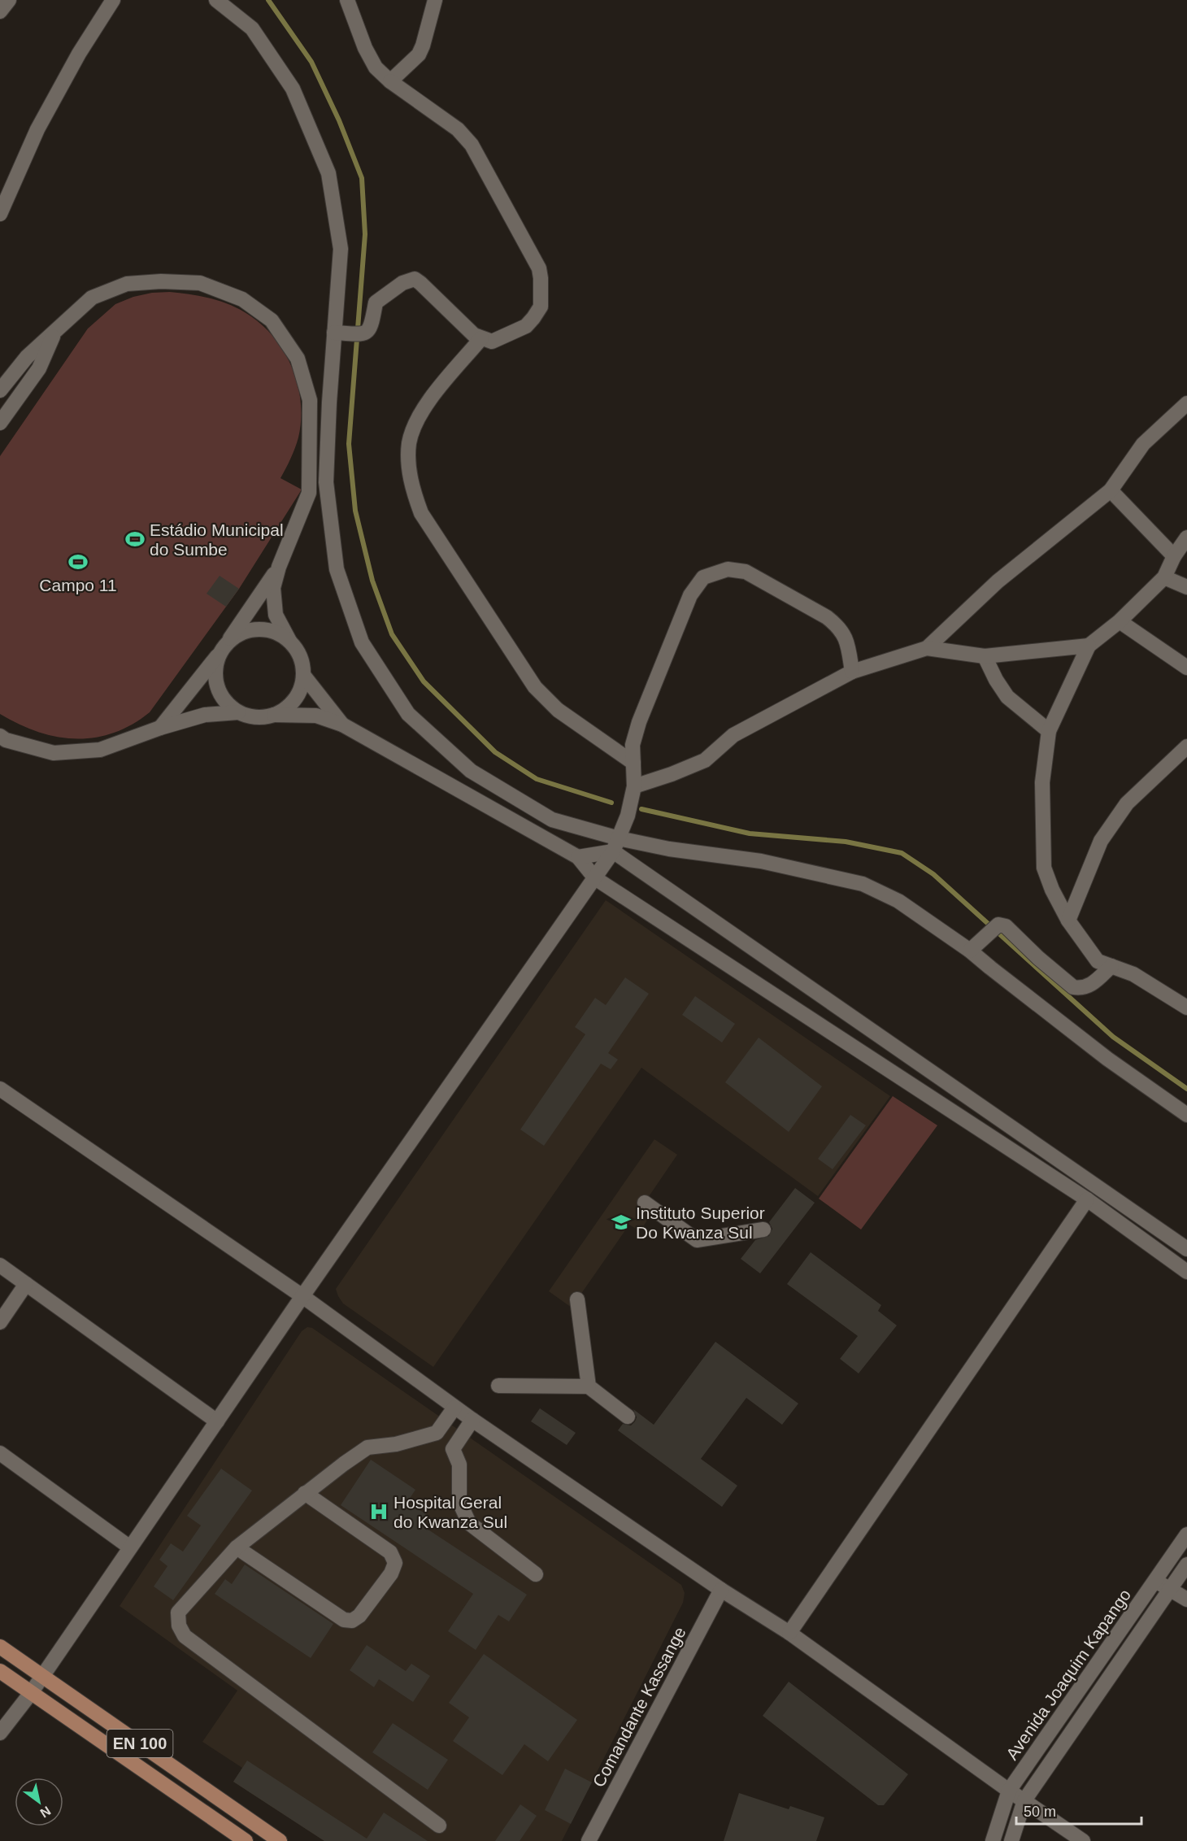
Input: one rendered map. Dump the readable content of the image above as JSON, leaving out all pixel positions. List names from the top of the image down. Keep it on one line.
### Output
{"streets":{"main road":["EN 100"],"street":["Avenida Joaquim Kapango","Comandante Kassange"]},"places":{"sports":["Estádio Municipal do Sumbe","Campo 11"],"school or university":["Instituto Superior Do Kwanza Sul"],"hospital":["Hospital Geral do Kwanza Sul"]},"scale_bar":"50 m","north":"bottom right"}
